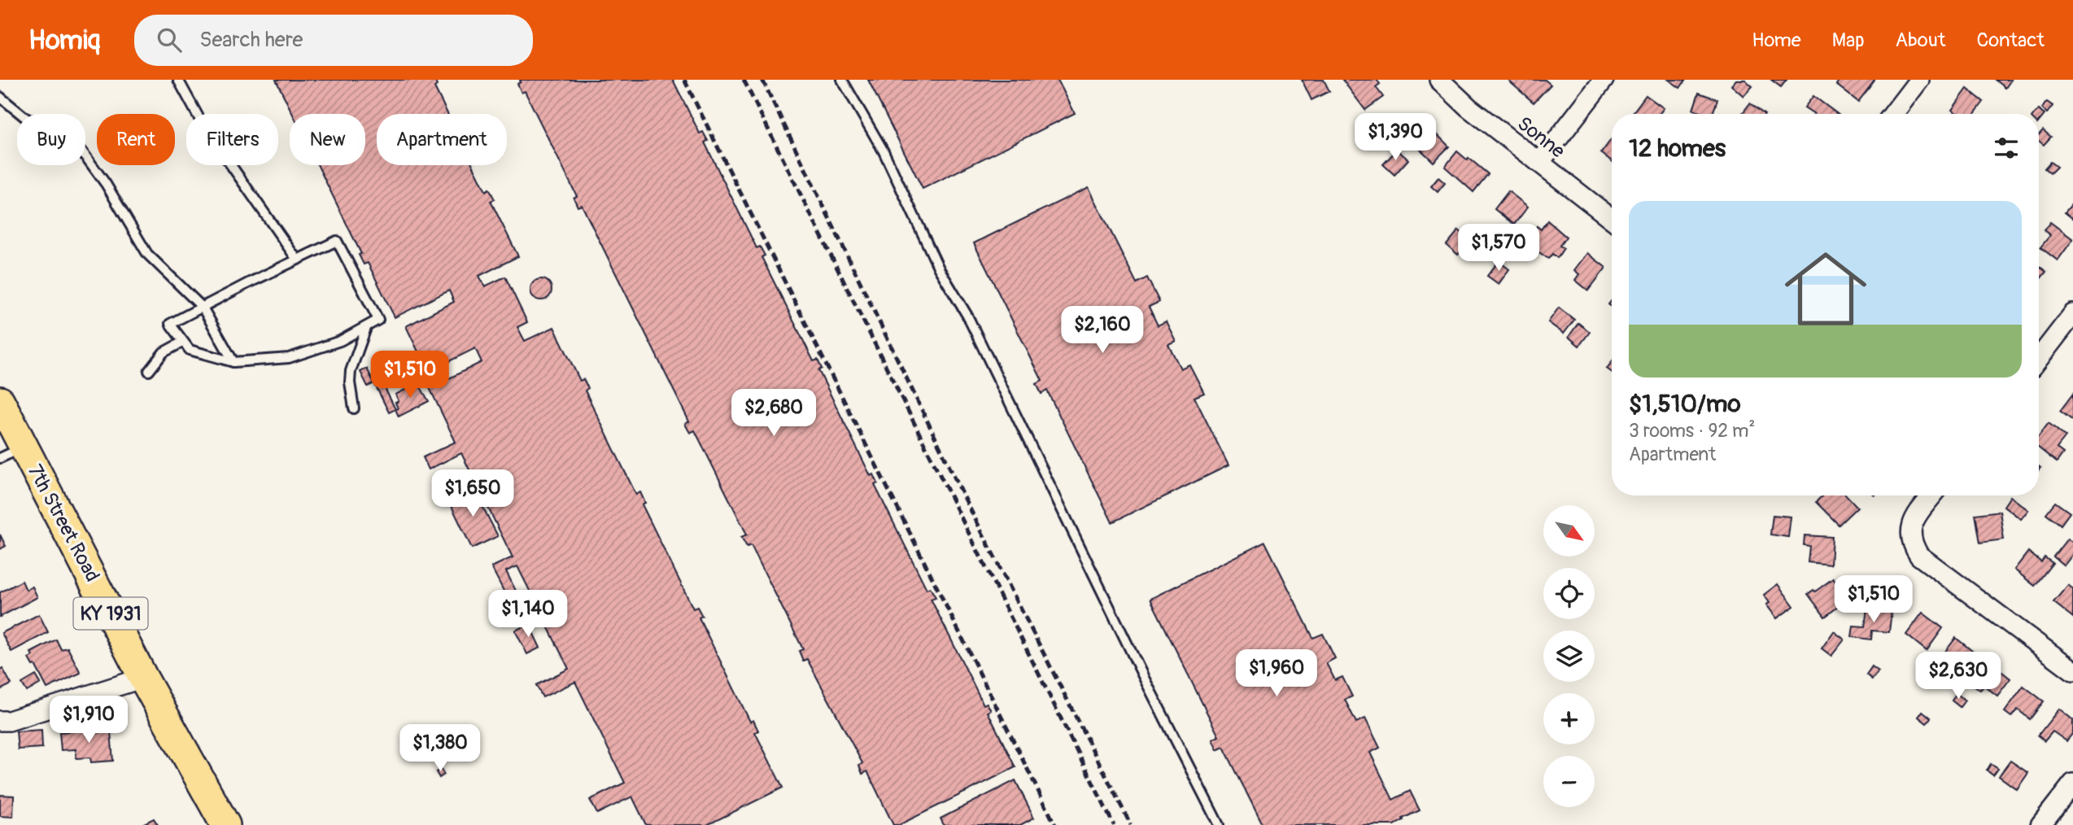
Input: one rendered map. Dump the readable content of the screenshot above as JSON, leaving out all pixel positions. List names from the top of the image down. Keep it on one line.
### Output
{"streets":{"main road":["7th Street Road","KY 1931"],"street":["Sonne"]},"north":"bottom right","page":{"header":"Homiq","search":"Search here","nav":["Home","Map","About","Contact"],"price":["$1,390","$1,570","$2,160","$1,510","$2,680","$1,650","$1,510","$1,140","$1,960","$2,630","$1,910","$1,380"],"chip":["Buy","Rent","Filters","New","Apartment"],"heading":"12 homes","list":[{"name":"$1,510/mo","note":"3 rooms · 92 m² · Apartment"}],"map_buttons":["+","−"]}}
